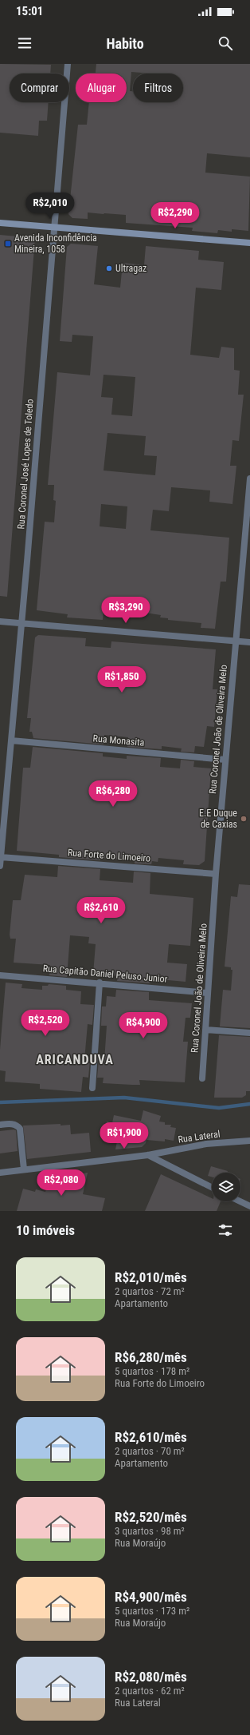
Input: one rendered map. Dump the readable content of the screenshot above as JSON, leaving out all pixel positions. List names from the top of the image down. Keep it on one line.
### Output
{"streets":{"street":["Rua Coronel José Lopes de Toledo","Rua Coronel João de Oliveira Melo","Rua Monasita","Rua Forte do Limoeiro","Rua Capitão Daniel Peluso Junior","Rua Lateral"]},"crossings":[["Rua Coronel José Lopes de Toledo","Rua Monasita"],["Rua Coronel José Lopes de Toledo","Rua Forte do Limoeiro"],["Rua Coronel João de Oliveira Melo","Rua Monasita"],["Rua Coronel João de Oliveira Melo","Rua Forte do Limoeiro"],["Rua Coronel João de Oliveira Melo","Rua Capitão Daniel Peluso Junior"]],"districts":["ARICANDUVA"],"places":{"transit":["Avenida Inconfidência Mineira, 1058"],"other":["Ultragaz","E.E Duque de Caxias"]},"page":{"status":"15:01","header":"Habito","chip":["Comprar","Alugar","Filtros"],"price":["R$2,010","R$2,290","R$3,290","R$1,850","R$6,280","R$2,610","R$2,520","R$4,900","R$1,900","R$2,080"],"heading":"10 imóveis","list":[{"name":"R$2,010/mês","note":"2 quartos · 72 m² · Apartamento"},{"name":"R$6,280/mês","note":"5 quartos · 178 m² · Rua Forte do Limoeiro"},{"name":"R$2,610/mês","note":"2 quartos · 70 m² · Apartamento"},{"name":"R$2,520/mês","note":"3 quartos · 98 m² · Rua Moraújo"},{"name":"R$4,900/mês","note":"5 quartos · 173 m² · Rua Moraújo"},{"name":"R$2,080/mês","note":"2 quartos · 62 m² · Rua Lateral"}]}}
